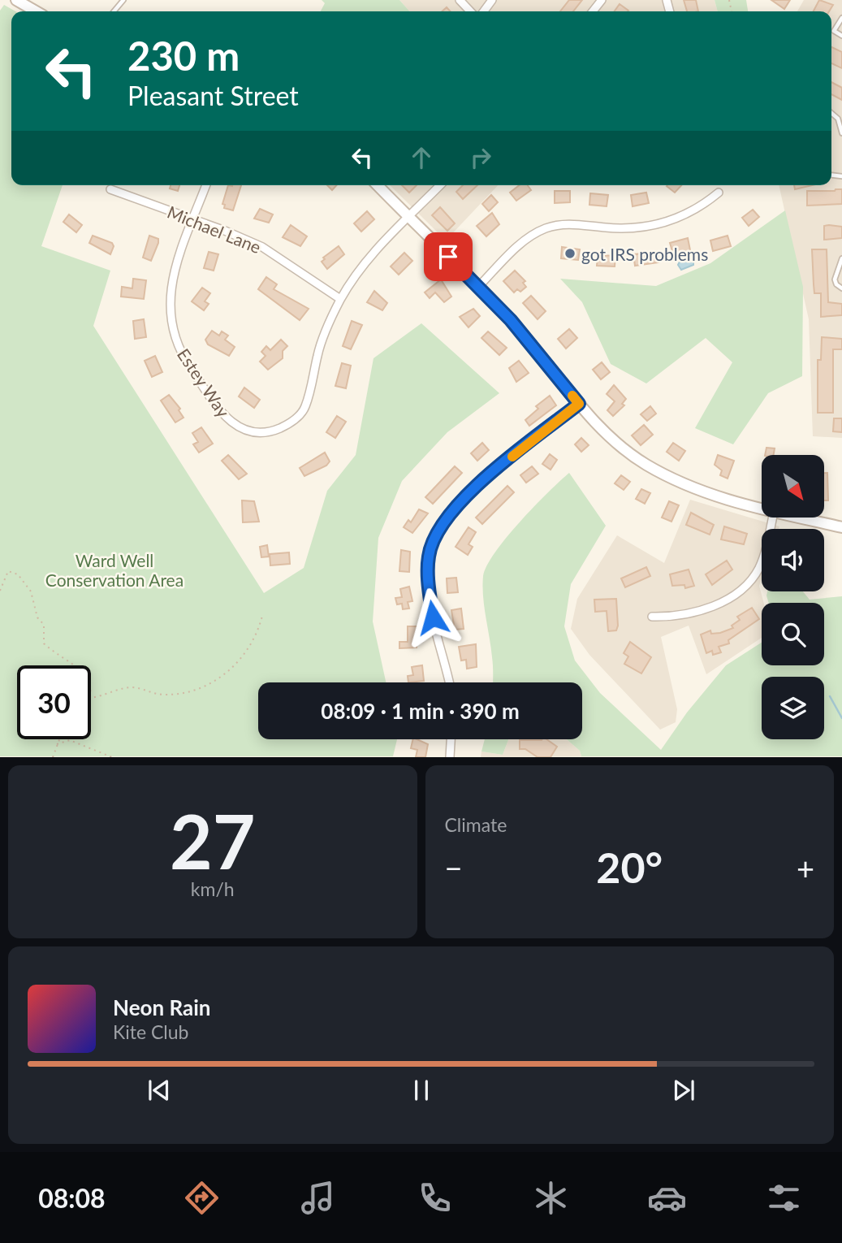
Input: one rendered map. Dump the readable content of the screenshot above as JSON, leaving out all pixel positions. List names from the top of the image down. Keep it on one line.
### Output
{"streets":{"street":["Michael Lane","Estey Way"]},"crossings":[["Michael Lane","Estey Way"]],"parks":["Ward Well Conservation Area"],"places":["got IRS problems"],"north":"bottom right","page":{"turn":["230 m","Pleasant Street"],"limit":"30","trip":"08:09 · 1 min · 390 m","tile":[["27","km/h"],"Climate"],"heat":["−","20°","+"],"song":["Neon Rain","Kite Club"],"tabs":"08:08"}}
